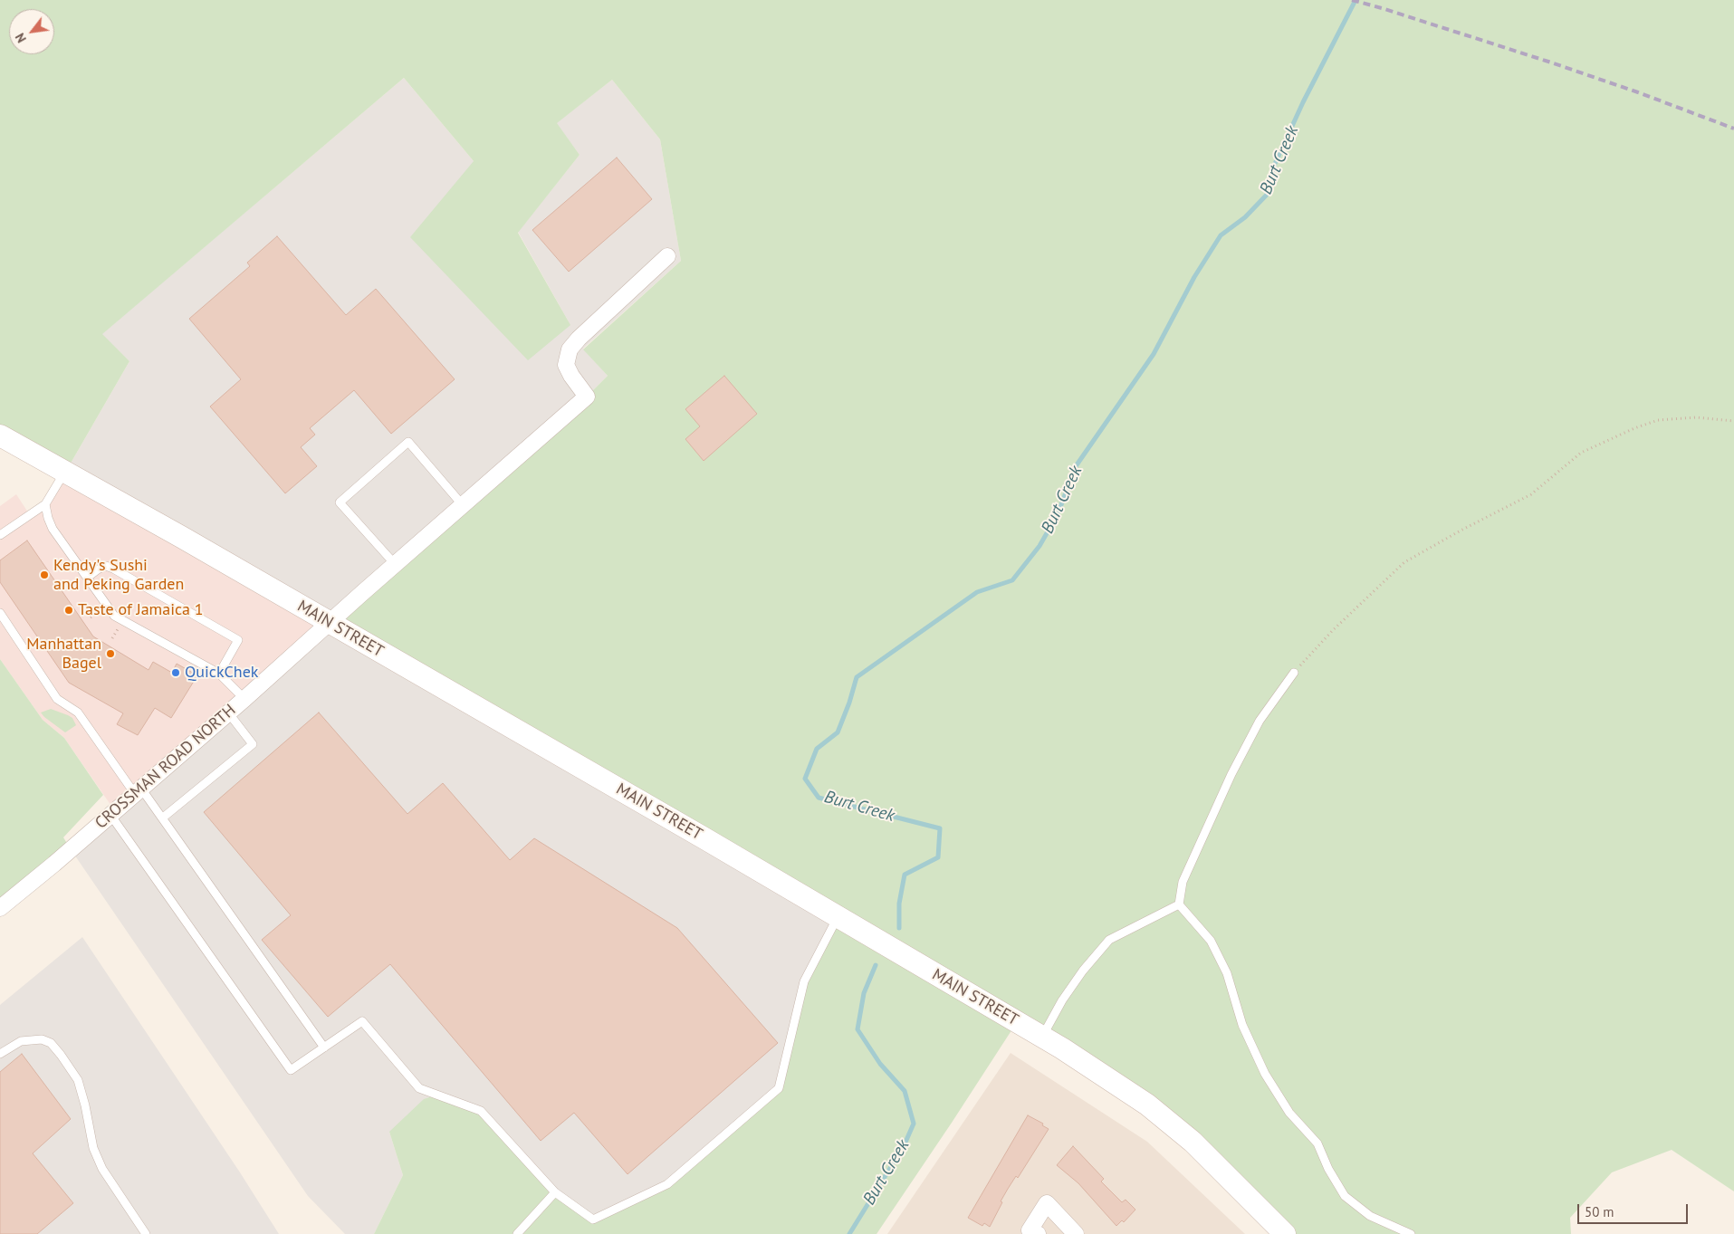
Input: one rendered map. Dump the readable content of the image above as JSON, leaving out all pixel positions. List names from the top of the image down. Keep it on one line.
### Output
{"streets":{"main road":["MAIN STREET"],"street":["CROSSMAN ROAD NORTH"]},"crossings":[["MAIN STREET","CROSSMAN ROAD NORTH"]],"water":["Burt Creek"],"places":["Kendy's Sushi and Peking Garden","Taste of Jamaica 1","Manhattan Bagel","QuickChek"],"scale_bar":"50 m","north":"bottom left"}
